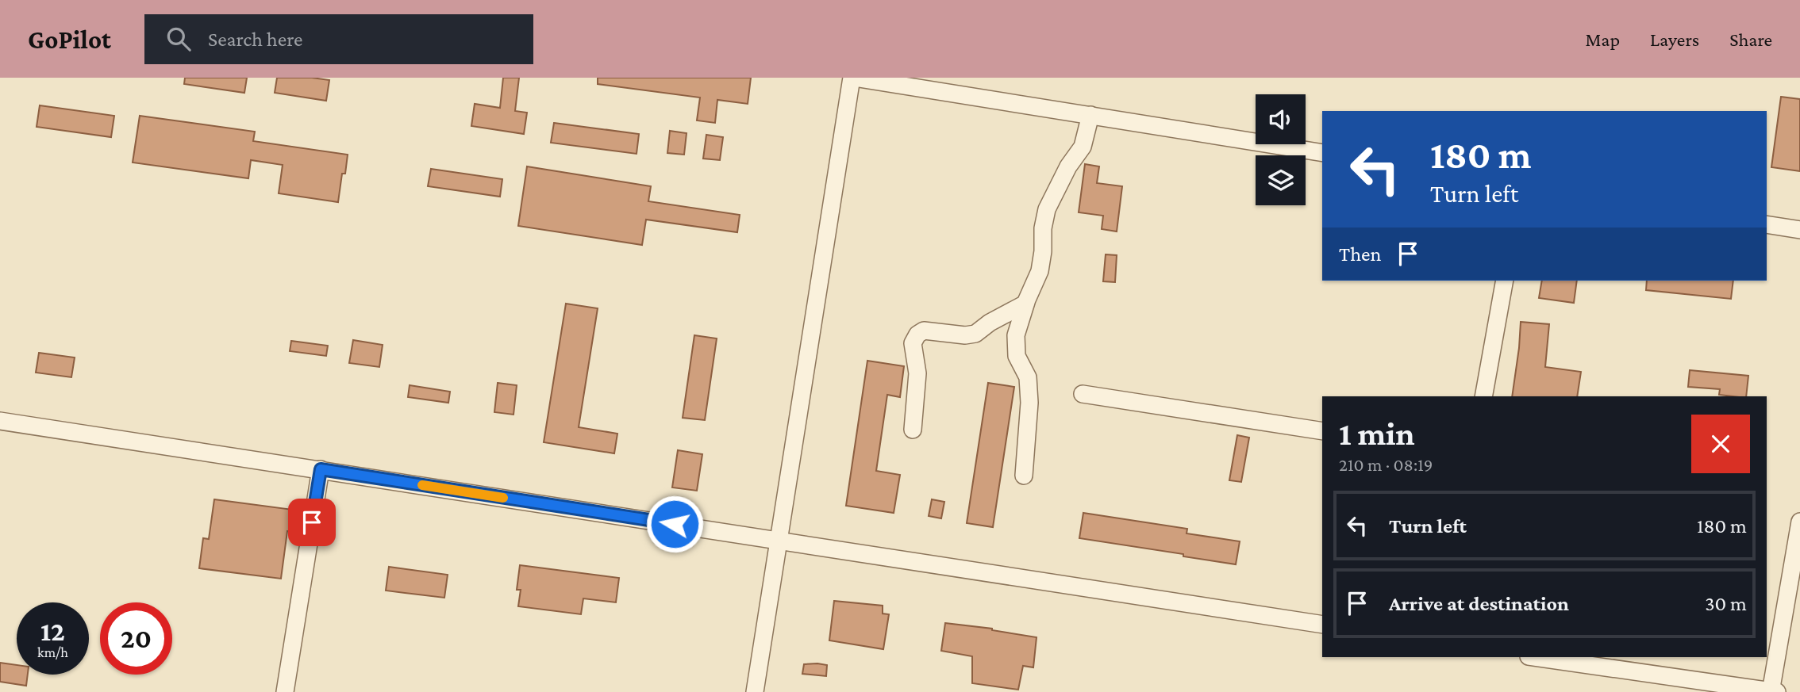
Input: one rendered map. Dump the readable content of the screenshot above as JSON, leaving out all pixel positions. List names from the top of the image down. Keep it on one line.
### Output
{"page":{"header":"GoPilot","search":"Search here","nav":["Map","Layers","Share"],"turn":["180 m","Turn left"],"then":"Then","heading":["1 min","210 m · 08:19"],"list":[{"name":"Turn left","value":"180 m"},{"name":"Arrive at destination","value":"30 m"}],"speed":"12 km/h","limit":"20"}}
